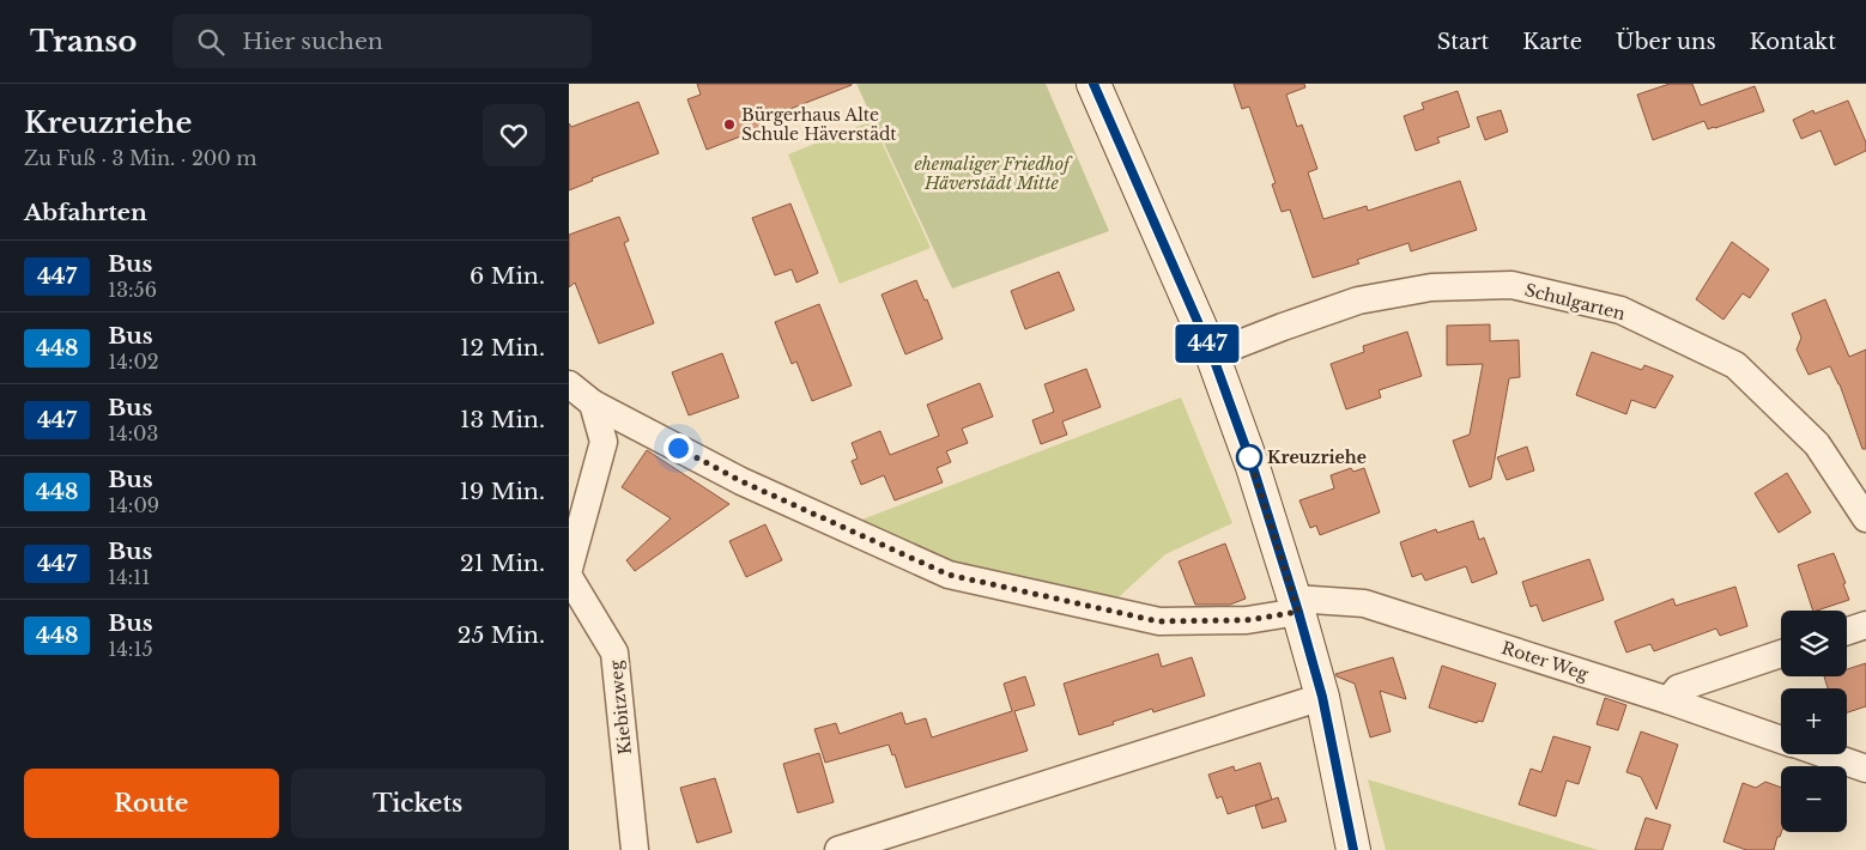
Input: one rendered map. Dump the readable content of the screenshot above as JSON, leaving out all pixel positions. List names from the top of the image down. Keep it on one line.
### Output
{"streets":{"street":["Schulgarten","Roter Weg","Kiebitzweg"]},"parks":["ehemaliger Friedhof Häverstädt Mitte"],"places":["Bürgerhaus Alte Schule Häverstädt","Kreuzriehe"],"lines":["bus line 447"],"page":{"header":"Transo","search":"Hier suchen","nav":["Start","Karte","Über uns","Kontakt"],"heading":[["Kreuzriehe","Zu Fuß · 3 Min. · 200 m"],"Abfahrten"],"on_map":"447","list":[{"mark":"447","name":"Bus","note":"13:56","value":"6 Min."},{"mark":"448","name":"Bus","note":"14:02","value":"12 Min."},{"mark":"447","name":"Bus","note":"14:03","value":"13 Min."},{"mark":"448","name":"Bus","note":"14:09","value":"19 Min."},{"mark":"447","name":"Bus","note":"14:11","value":"21 Min."},{"mark":"448","name":"Bus","note":"14:15","value":"25 Min."}],"map_buttons":["+","−"],"buttons":["Route","Tickets"]}}
